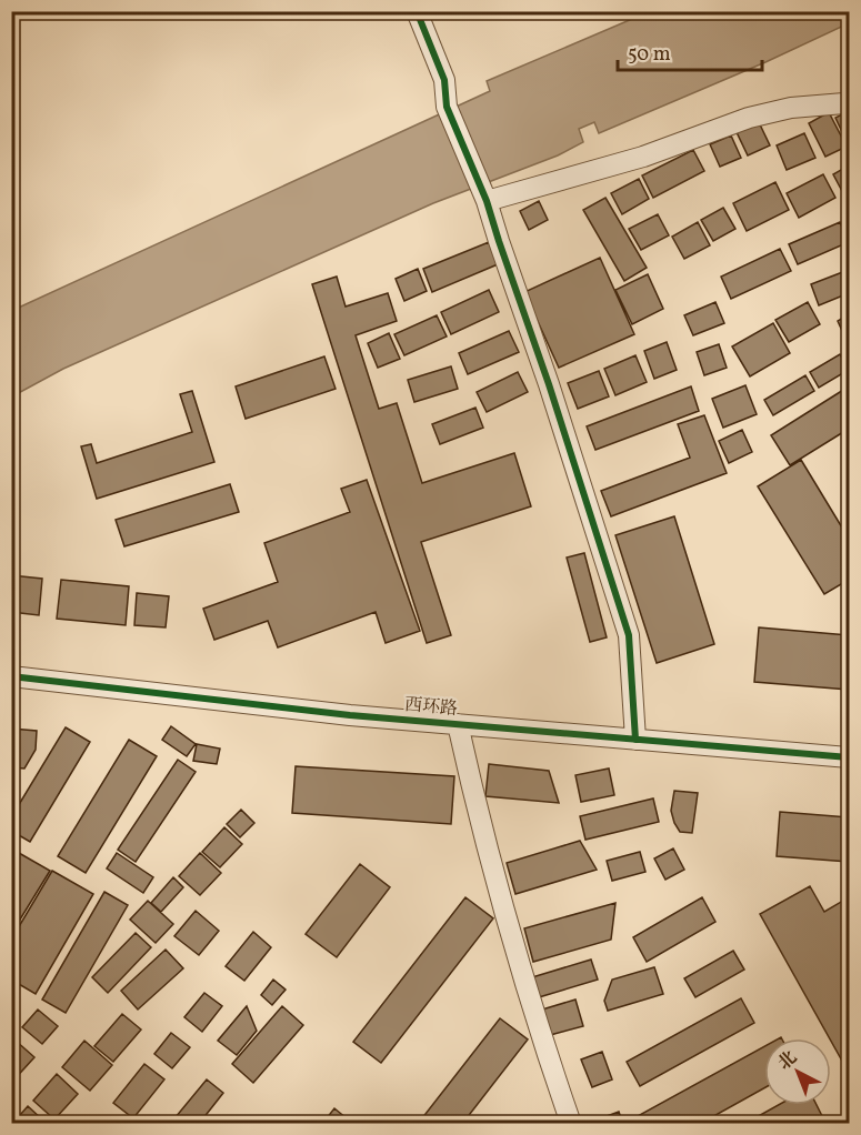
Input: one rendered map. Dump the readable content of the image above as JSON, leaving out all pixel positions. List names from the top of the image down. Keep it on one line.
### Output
{"streets":{"street":["西环路"]},"scale_bar":"50 m","north":"top left"}
